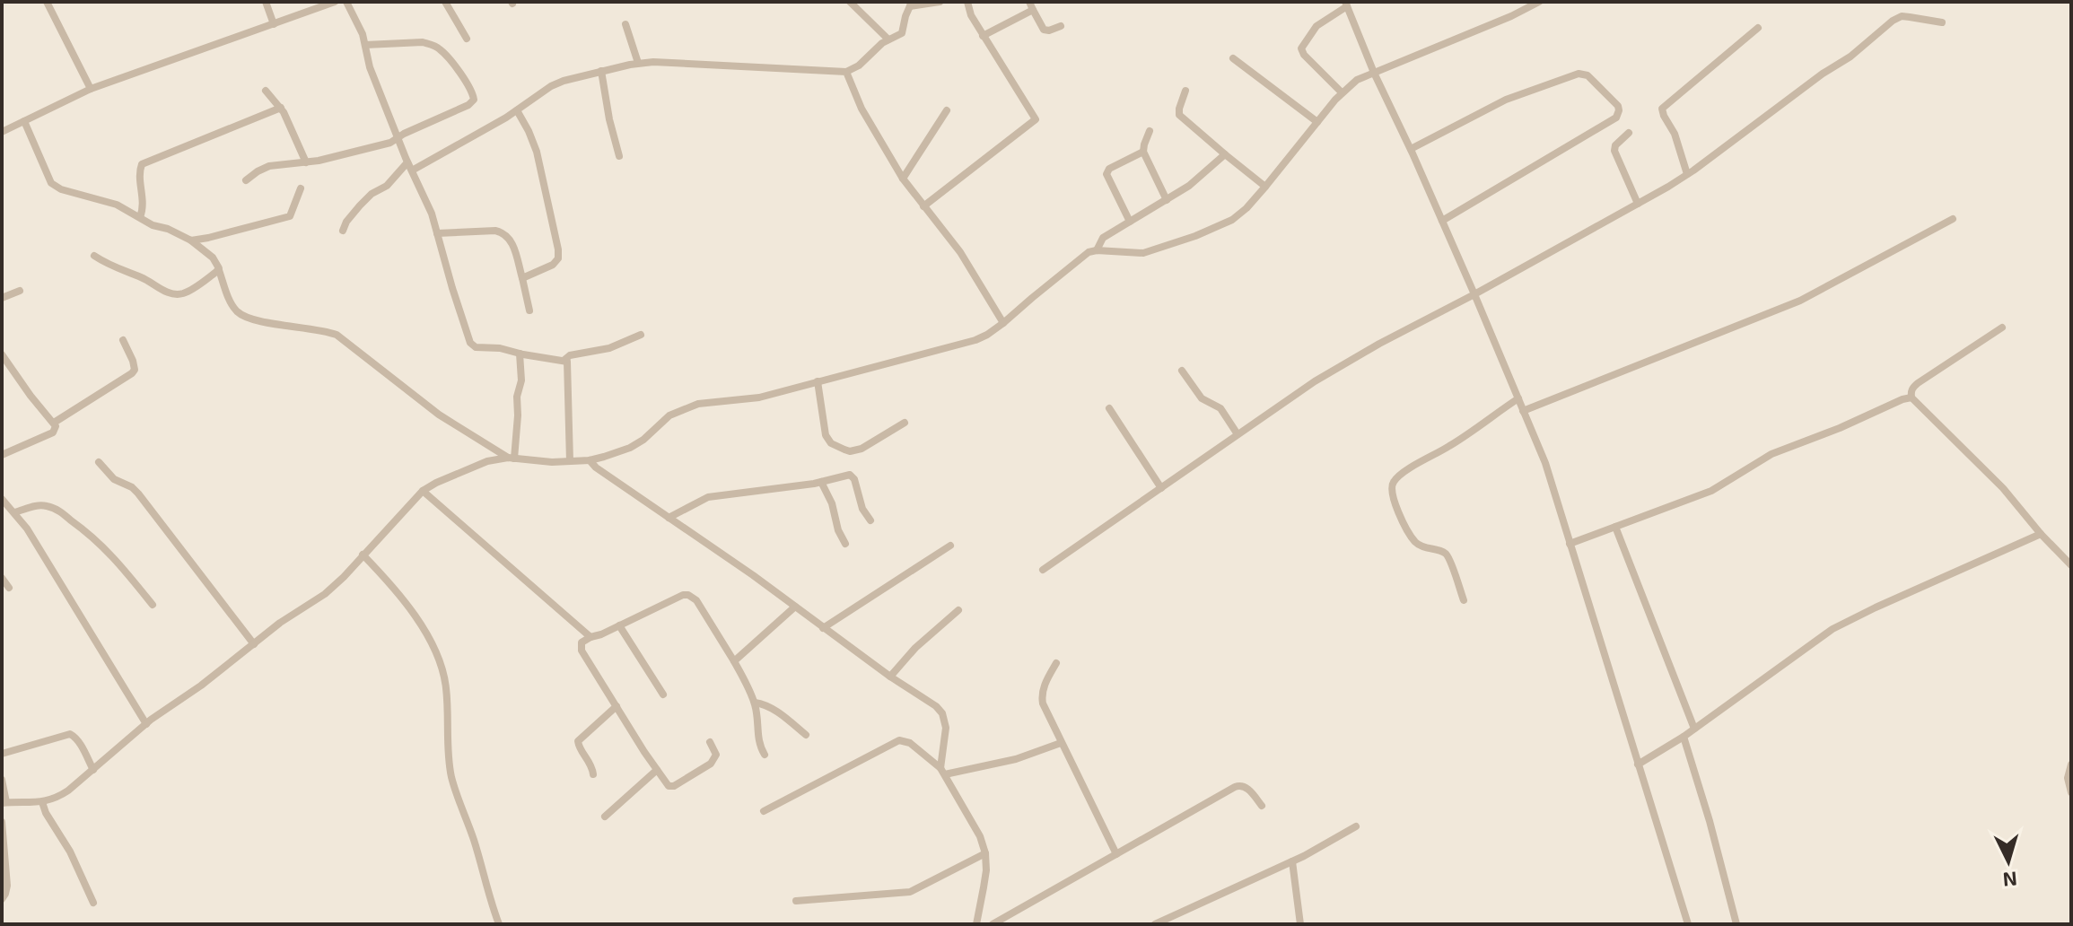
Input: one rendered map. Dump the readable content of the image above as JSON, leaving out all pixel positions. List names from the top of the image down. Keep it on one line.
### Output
{"north":"bottom"}
